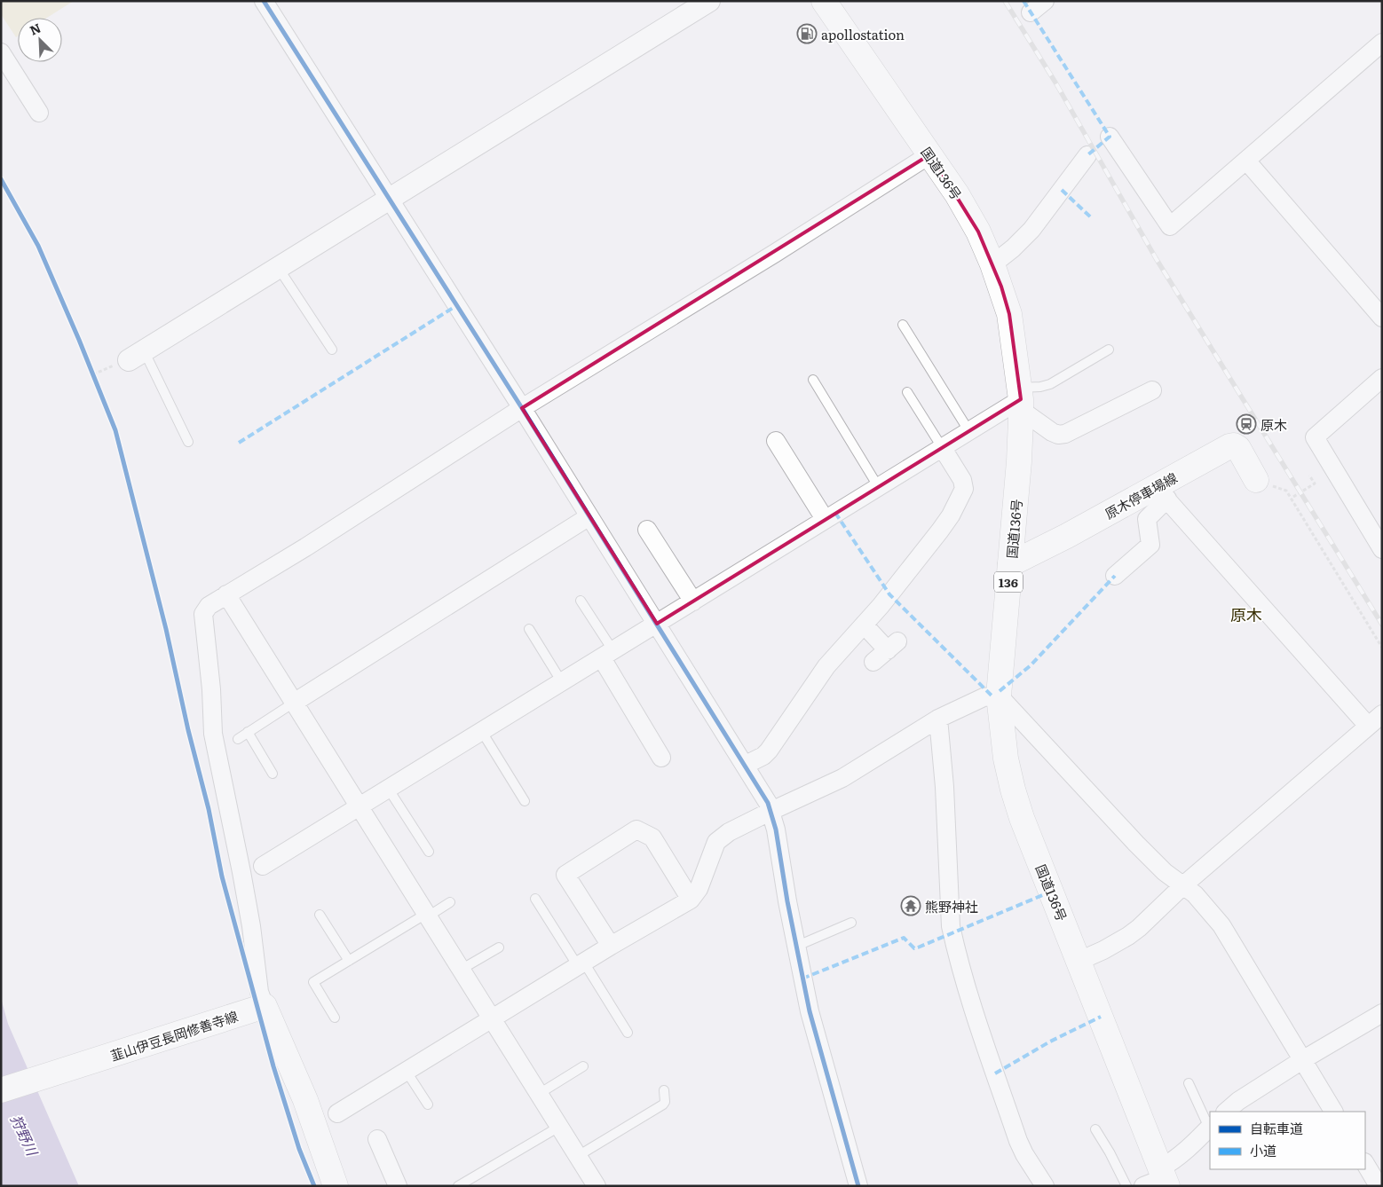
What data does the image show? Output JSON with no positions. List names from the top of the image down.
{
  "streets": {
    "main road": [
      "国道136号",
      "原木停車場線",
      "136",
      "韮山伊豆長岡修善寺線"
    ]
  },
  "crossings": [
    ["国道136号", "原木停車場線"]
  ],
  "districts": ["原木"],
  "water": ["狩野川"],
  "places": {
    "fuel station": ["apollostation"],
    "station": ["原木"],
    "temple": ["熊野神社"]
  },
  "legend": ["自転車道", "小道"],
  "north": "top left"
}
